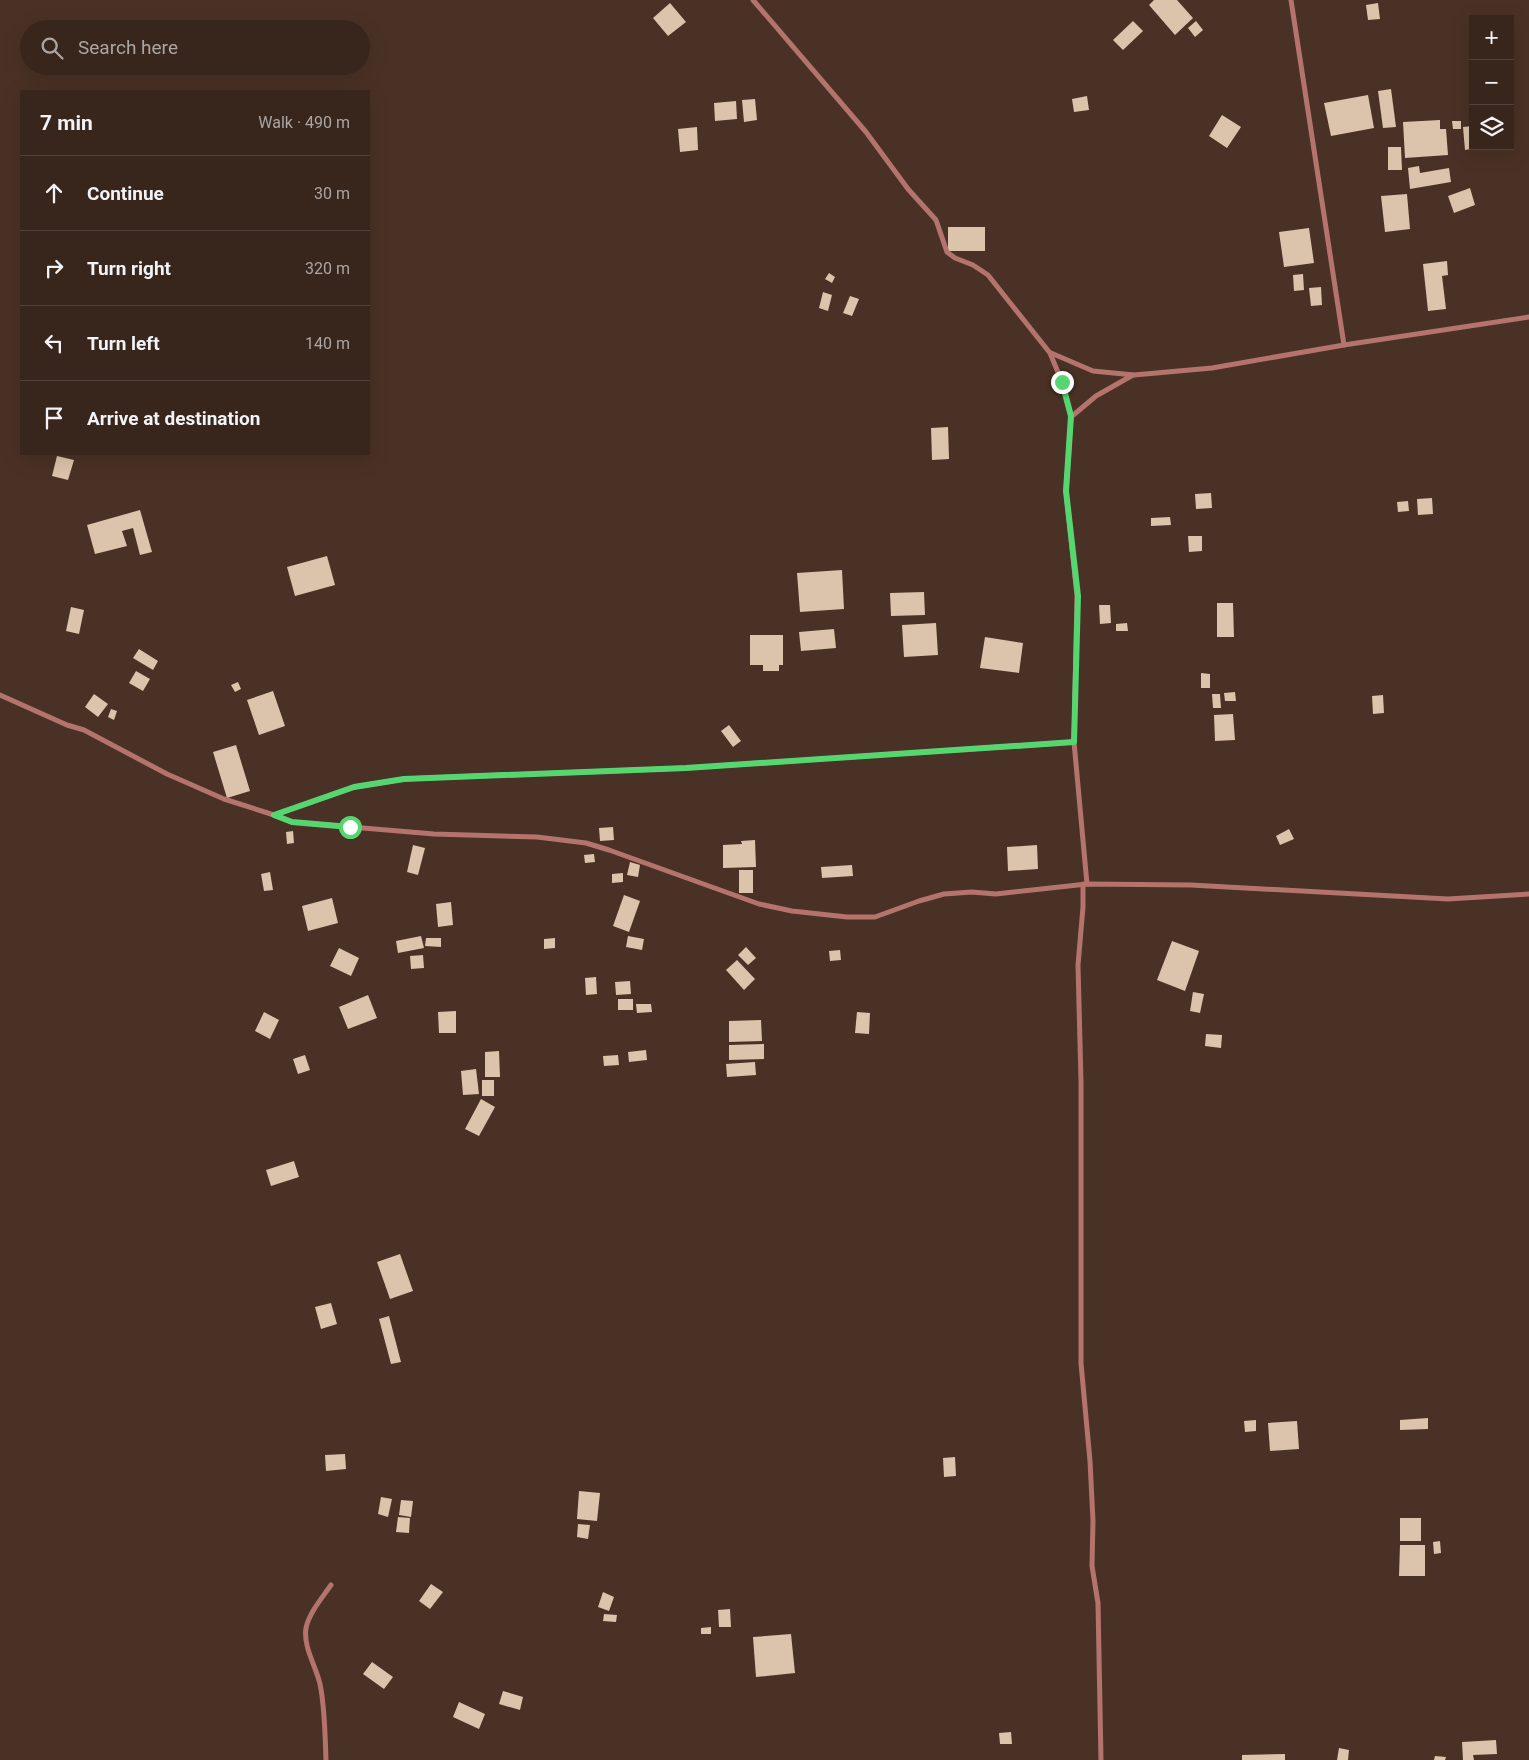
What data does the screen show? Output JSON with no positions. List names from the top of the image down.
{
  "page": {
    "map_buttons": ["+", "−"],
    "search": "Search here",
    "heading": ["7 min", "Walk · 490 m"],
    "list": [
      ["Continue", "30 m"],
      ["Turn right", "320 m"],
      ["Turn left", "140 m"],
      "Arrive at destination"
    ]
  }
}
